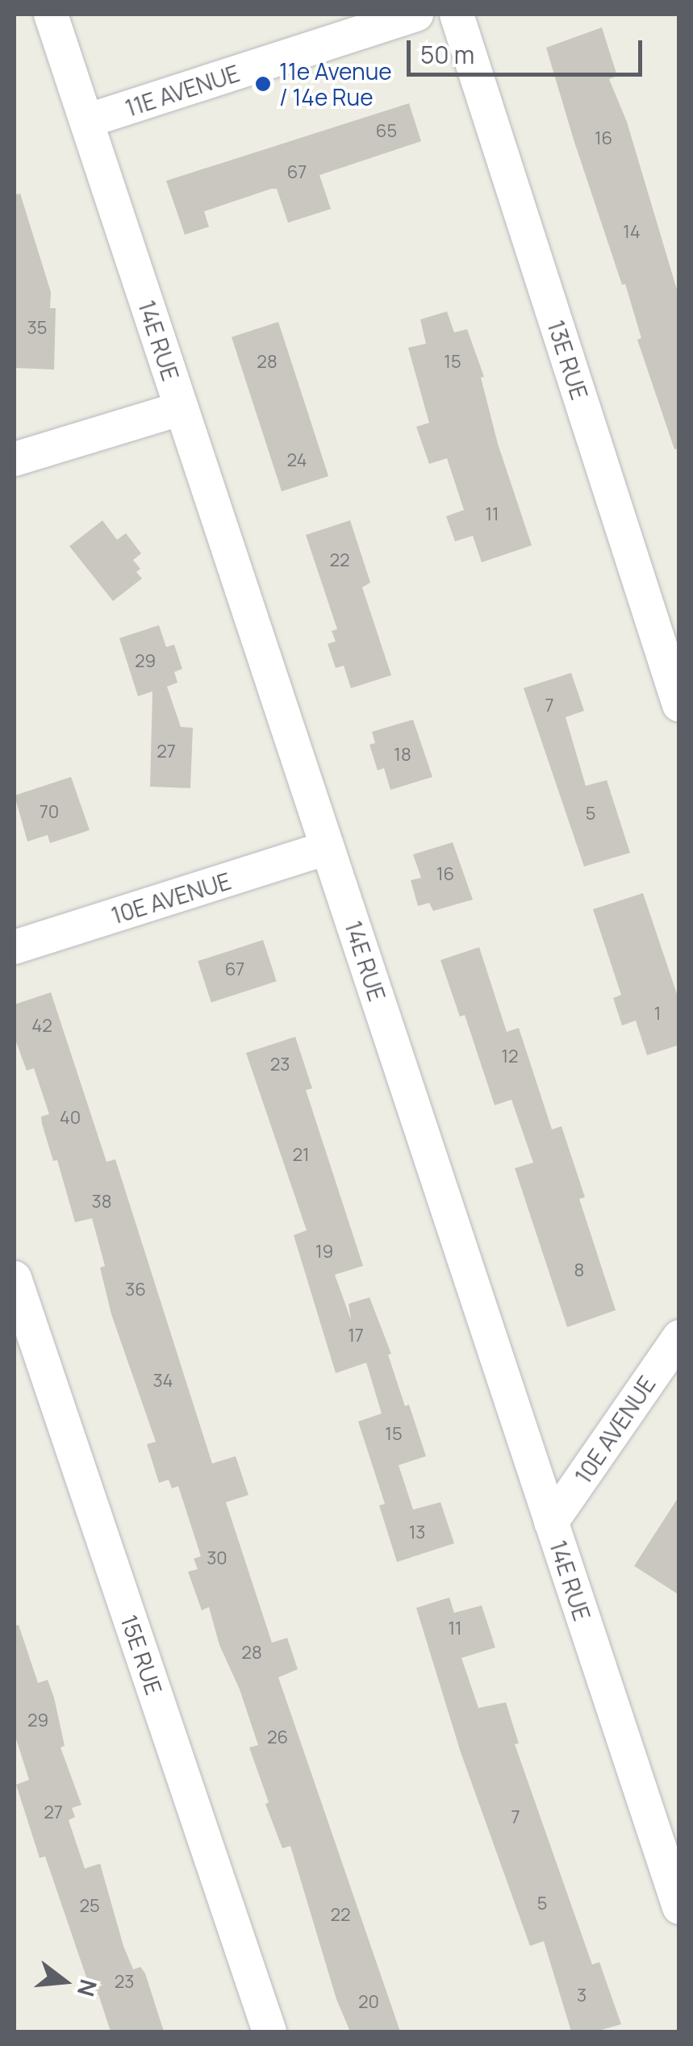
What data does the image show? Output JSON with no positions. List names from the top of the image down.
{
  "streets": {
    "street": [
      "11E AVENUE",
      "14E RUE",
      "13E RUE",
      "10E AVENUE",
      "15E RUE"
    ]
  },
  "crossings": [
    ["11E AVENUE", "14E RUE"],
    ["14E RUE", "10E AVENUE"]
  ],
  "places": ["11e Avenue / 14e Rue"],
  "house_numbers": [
    "65",
    "16",
    "67",
    "14",
    "35",
    "28",
    "15",
    "24",
    "11",
    "22",
    "29",
    "7",
    "27",
    "18",
    "70",
    "5",
    "16",
    "67",
    "1",
    "42",
    "12",
    "23",
    "40",
    "21",
    "38",
    "19",
    "8",
    "36",
    "17",
    "34",
    "15",
    "13",
    "30",
    "11",
    "28",
    "29",
    "26",
    "27",
    "7",
    "5",
    "25",
    "22",
    "23",
    "3",
    "20"
  ],
  "scale_bar": "50 m",
  "north": "right"
}
